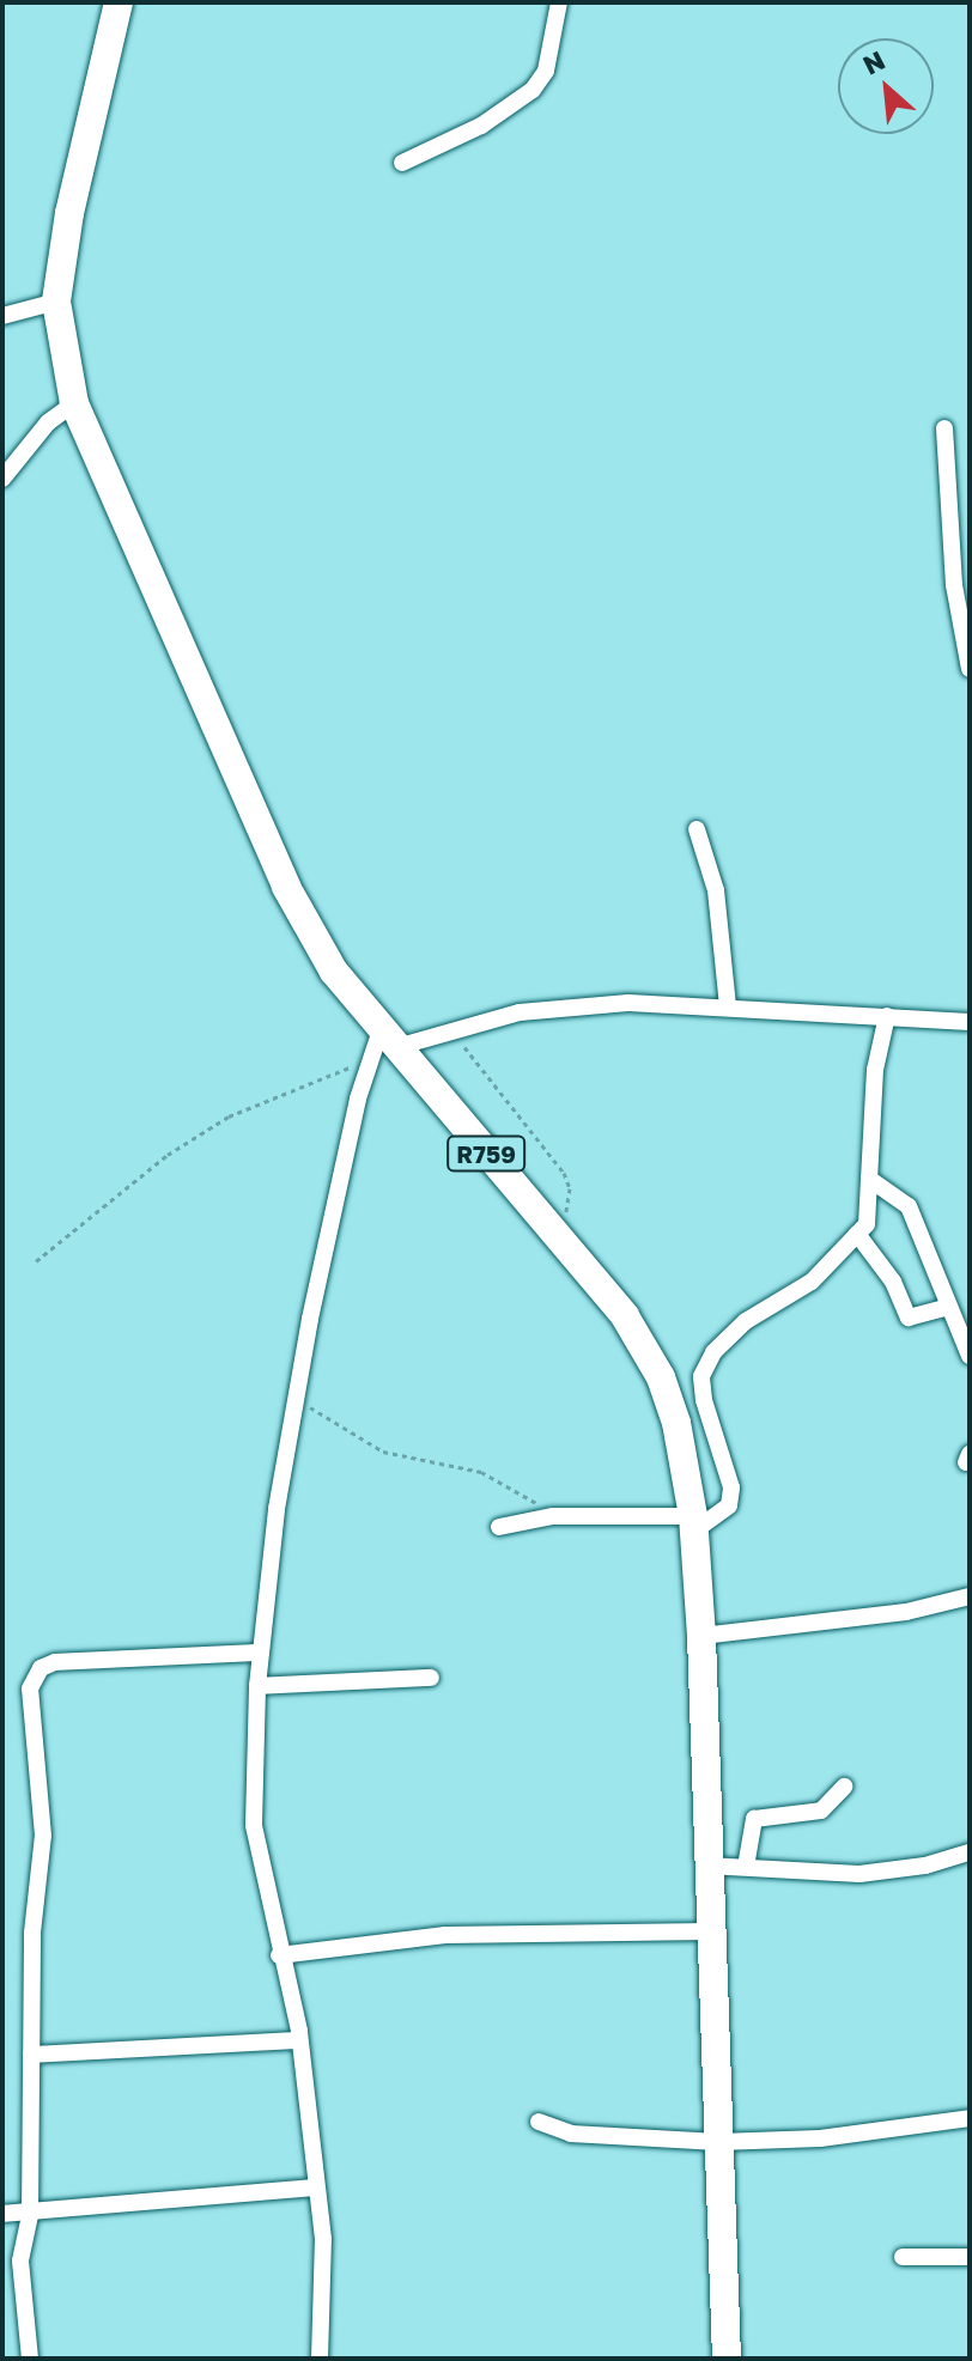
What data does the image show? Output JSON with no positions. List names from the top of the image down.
{
  "streets": {
    "main road": ["R759"]
  },
  "north": "top left"
}
